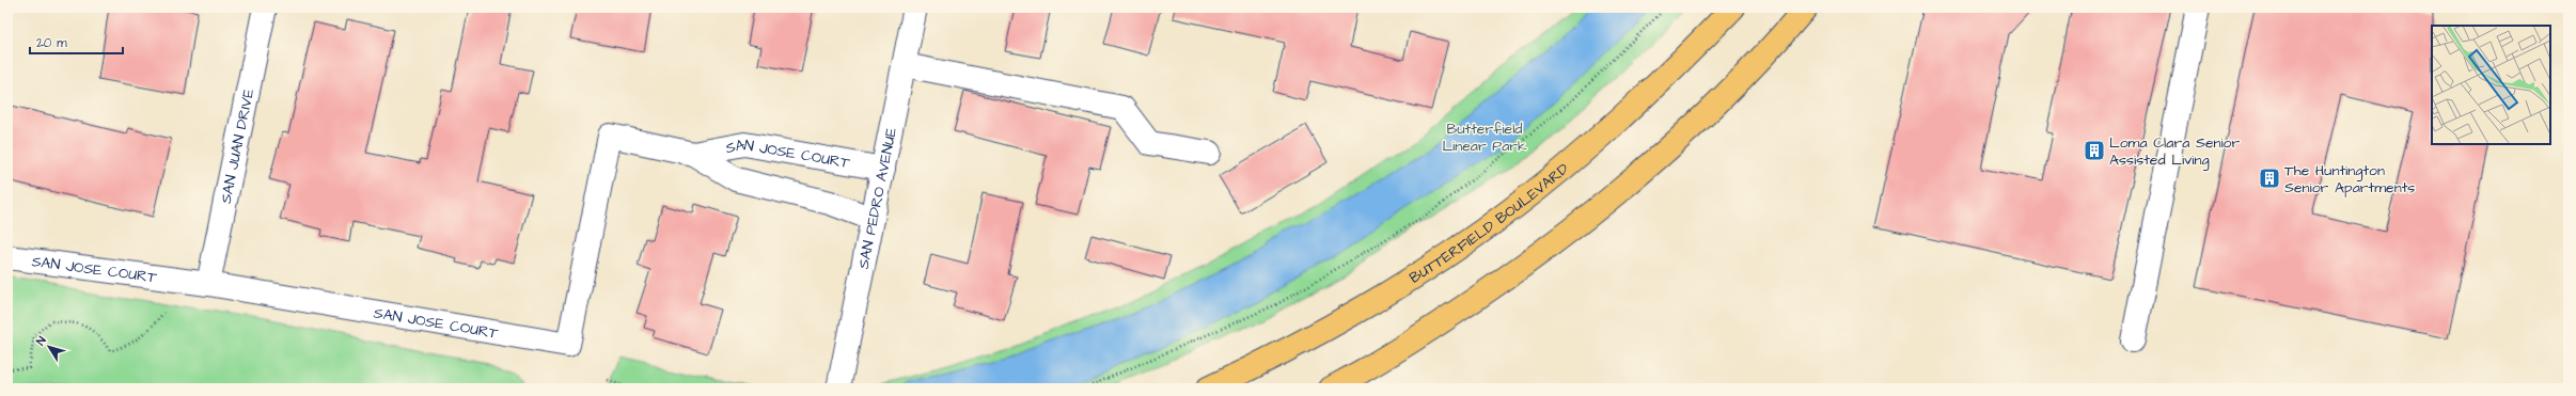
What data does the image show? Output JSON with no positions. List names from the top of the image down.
{
  "streets": {
    "main road": ["BUTTERFIELD BOULEVARD"],
    "street": ["SAN JUAN DRIVE", "SAN JOSE COURT", "SAN PEDRO AVENUE"]
  },
  "crossings": [
    ["SAN JUAN DRIVE", "SAN JOSE COURT"],
    ["SAN JOSE COURT", "SAN PEDRO AVENUE"]
  ],
  "parks": ["Butterfield Linear Park"],
  "places": {
    "building": ["Loma Clara Senior Assisted Living", "The Huntington Senior Apartments"]
  },
  "scale_bar": "20 m",
  "north": "top left"
}
